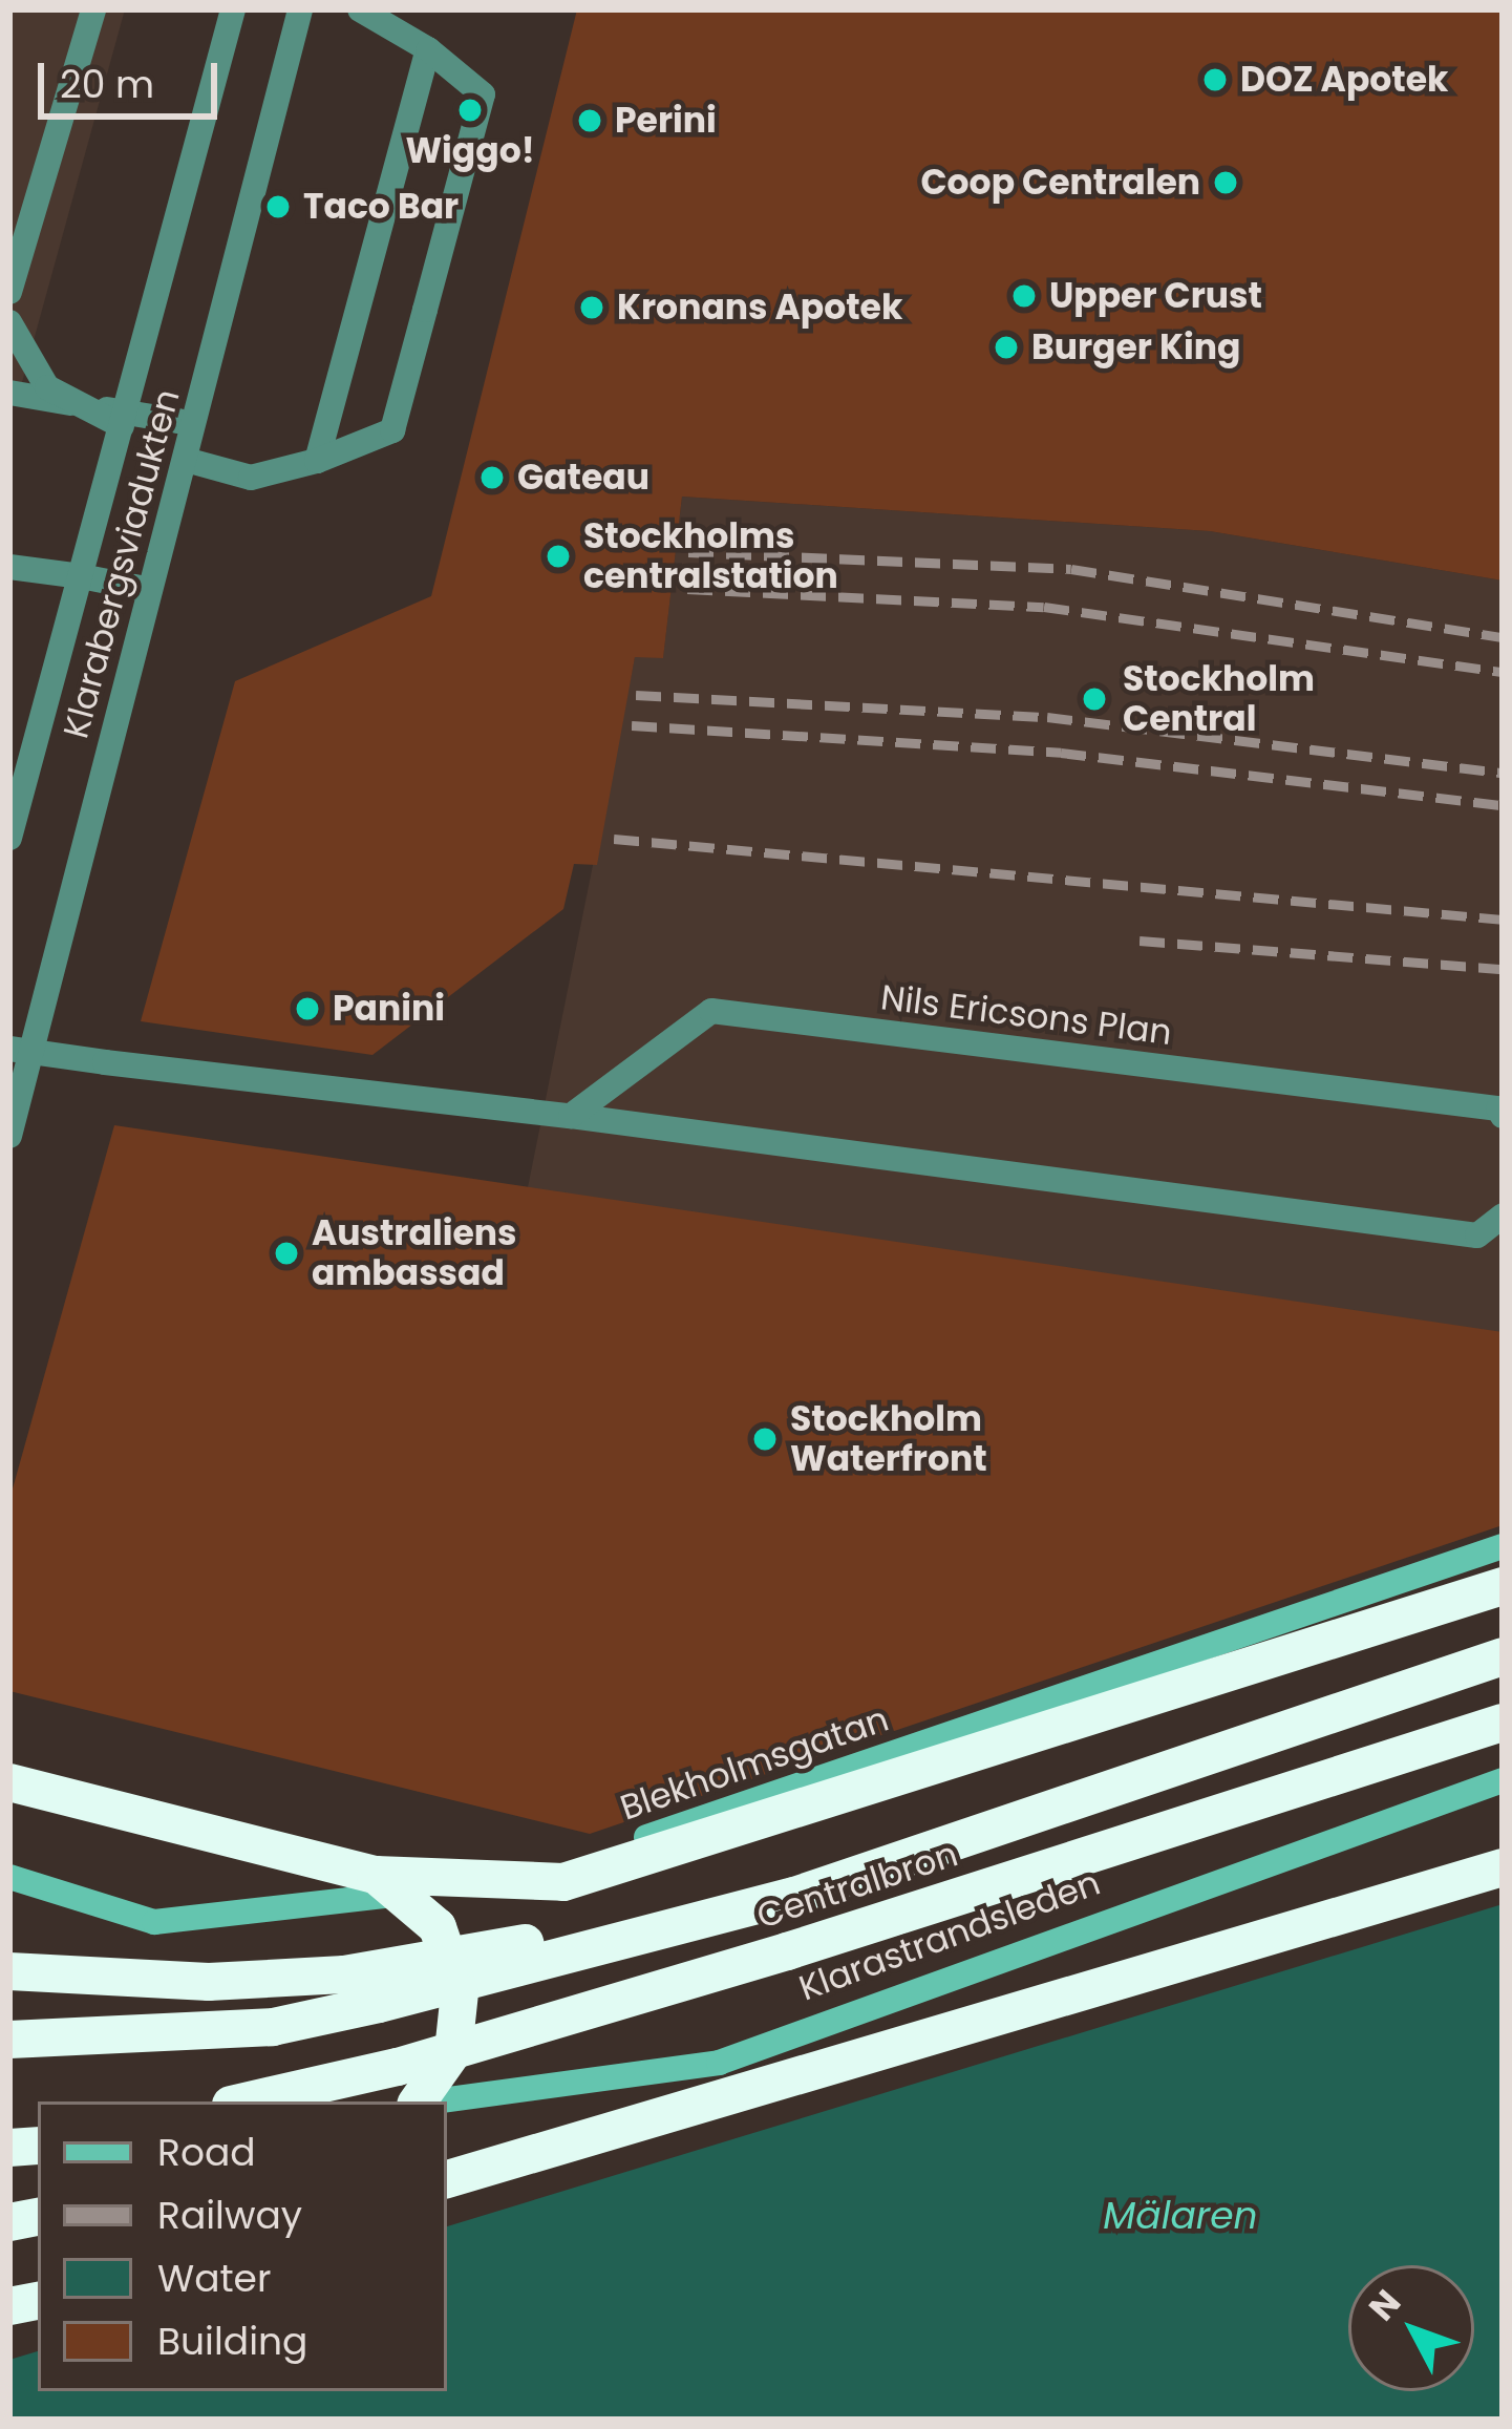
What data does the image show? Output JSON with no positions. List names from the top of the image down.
{
  "streets": {
    "highway": ["Centralbron"],
    "street": [
      "Klarabergsviadukten",
      "Nils Ericsons Plan",
      "Blekholmsgatan",
      "Klarastrandsleden"
    ]
  },
  "water": ["Mälaren"],
  "places": [
    "DOZ Apotek",
    "Wiggo!",
    "Perini",
    "Coop Centralen",
    "Taco Bar",
    "Upper Crust",
    "Kronans Apotek",
    "Burger King",
    "Gateau",
    "Stockholms centralstation",
    "Stockholm Central",
    "Panini",
    "Australiens ambassad",
    "Stockholm Waterfront"
  ],
  "legend": [
    "Road",
    "Railway",
    "Water",
    "Building"
  ],
  "scale_bar": "20 m",
  "north": "top left"
}
